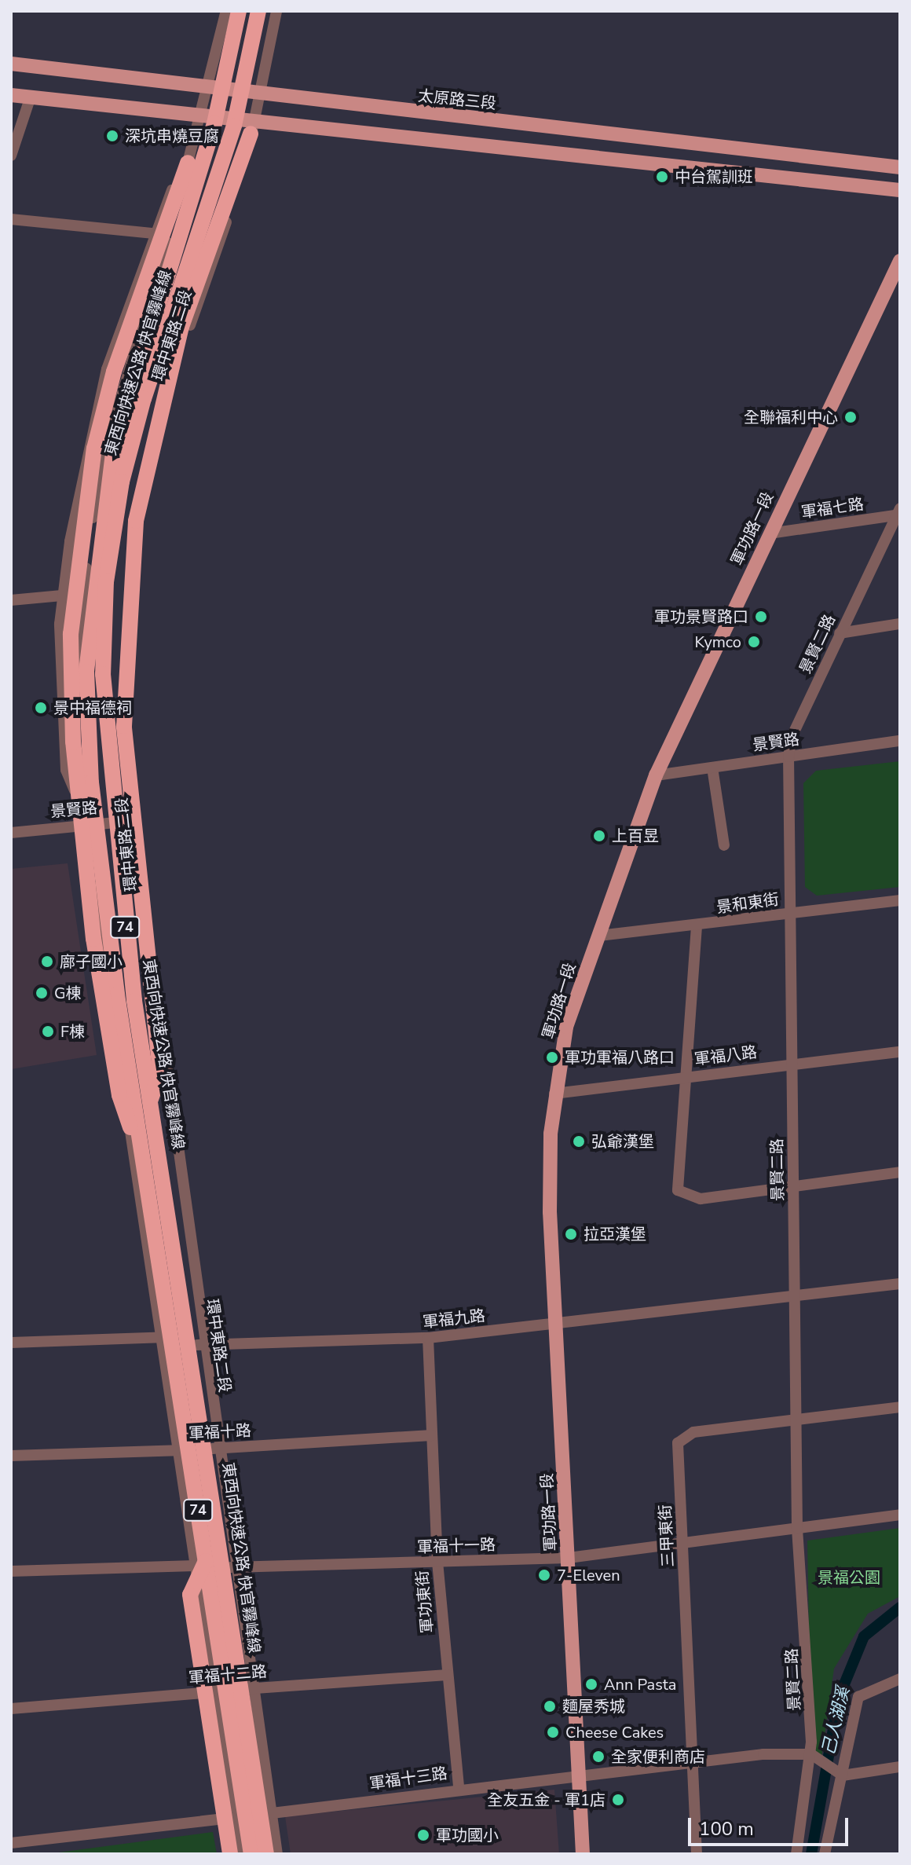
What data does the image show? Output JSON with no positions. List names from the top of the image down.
{
  "streets": {
    "highway": ["東西向快速公路 快官霧峰線", "74"],
    "main road": ["太原路三段", "軍功路一段"],
    "street": [
      "環中東路二段",
      "軍福七路",
      "景賢二路",
      "景賢路",
      "景和東街",
      "軍福八路",
      "軍福九路",
      "軍福十路",
      "三甲東街",
      "軍福十一路",
      "軍功東街",
      "軍福十二路",
      "軍福十三路"
    ]
  },
  "crossings": [
    ["太原路三段", "環中東路二段"],
    ["環中東路二段", "東西向快速公路 快官霧峰線"],
    ["環中東路二段", "景賢路"],
    ["環中東路二段", "軍福九路"],
    ["環中東路二段", "軍福十路"],
    ["環中東路二段", "軍福十一路"],
    ["環中東路二段", "軍福十二路"],
    ["環中東路二段", "軍福十三路"],
    ["東西向快速公路 快官霧峰線", "軍福十一路"],
    ["軍福七路", "軍功路一段"],
    ["軍福七路", "景賢二路"],
    ["軍功路一段", "景賢路"],
    ["軍功路一段", "景和東街"],
    ["軍功路一段", "軍福八路"],
    ["軍功路一段", "軍福九路"],
    ["軍功路一段", "軍福十一路"],
    ["軍功路一段", "軍福十三路"],
    ["景賢二路", "景賢路"],
    ["景賢二路", "景和東街"],
    ["景賢二路", "軍福八路"],
    ["景賢二路", "軍福九路"],
    ["景賢二路", "三甲東街"],
    ["景賢二路", "軍福十一路"],
    ["景賢二路", "軍福十三路"],
    ["軍福九路", "軍功東街"],
    ["軍福十路", "軍功東街"],
    ["三甲東街", "軍福十一路"],
    ["三甲東街", "軍福十三路"],
    ["軍福十一路", "軍功東街"],
    ["軍功東街", "軍福十二路"],
    ["軍功東街", "軍福十三路"]
  ],
  "water": ["己人湖溪"],
  "parks": ["景福公園"],
  "places": [
    "深坑串燒豆腐",
    "中台駕訓班",
    "全聯福利中心",
    "軍功景賢路口",
    "Kymco",
    "景中福德祠",
    "上百昱",
    "廍子國小",
    "G棟",
    "F棟",
    "軍功軍福八路口",
    "弘爺漢堡",
    "拉亞漢堡",
    "7-Eleven",
    "Ann Pasta",
    "麵屋秀城",
    "Cheese Cakes",
    "全家便利商店",
    "全友五金 - 軍1店",
    "軍功國小"
  ],
  "scale_bar": "100 m"
}
